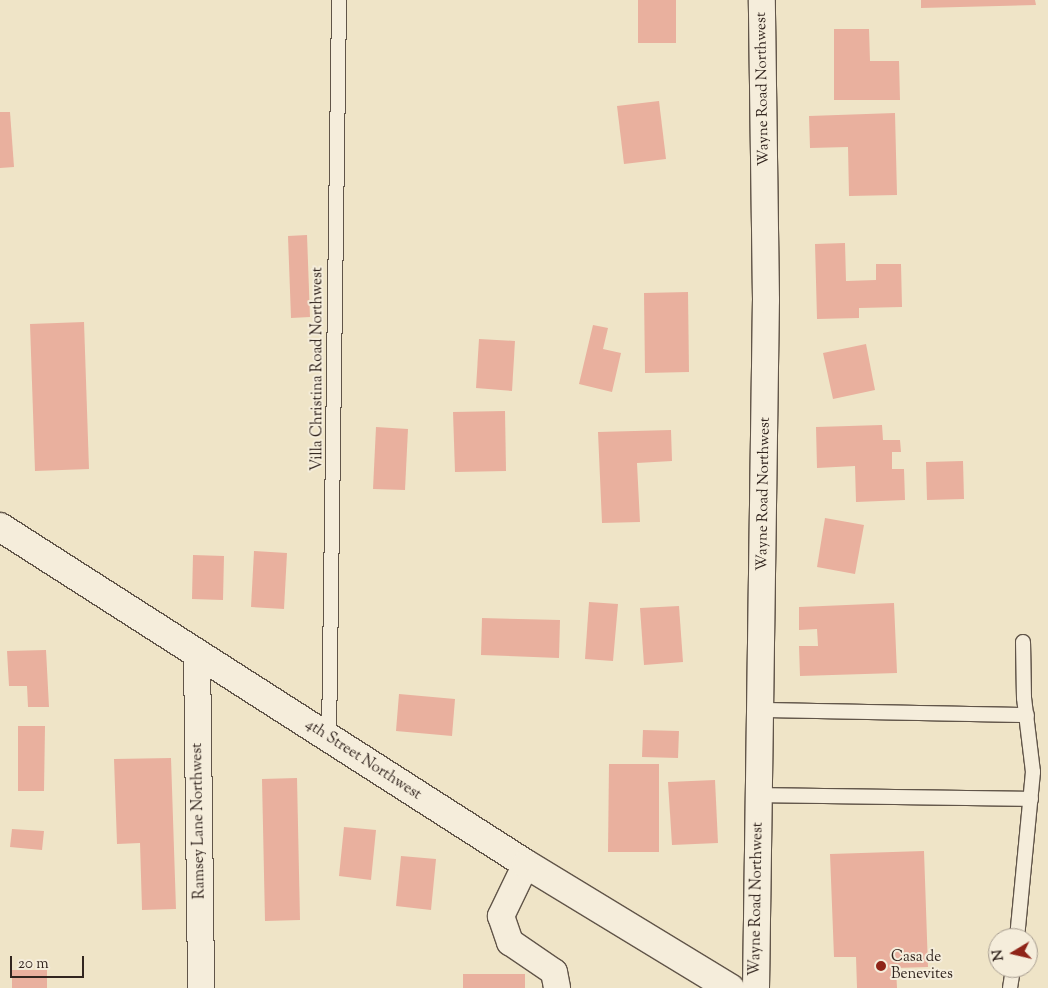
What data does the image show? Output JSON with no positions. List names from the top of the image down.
{
  "streets": {
    "main road": ["4th Street Northwest"],
    "street": ["Wayne Road Northwest", "Ramsey Lane Northwest"],
    "lane": ["Villa Christina Road Northwest"]
  },
  "crossings": [
    ["Villa Christina Road Northwest", "4th Street Northwest"],
    ["4th Street Northwest", "Ramsey Lane Northwest"]
  ],
  "places": ["Casa de Benevites"],
  "scale_bar": "20 m",
  "north": "left"
}
